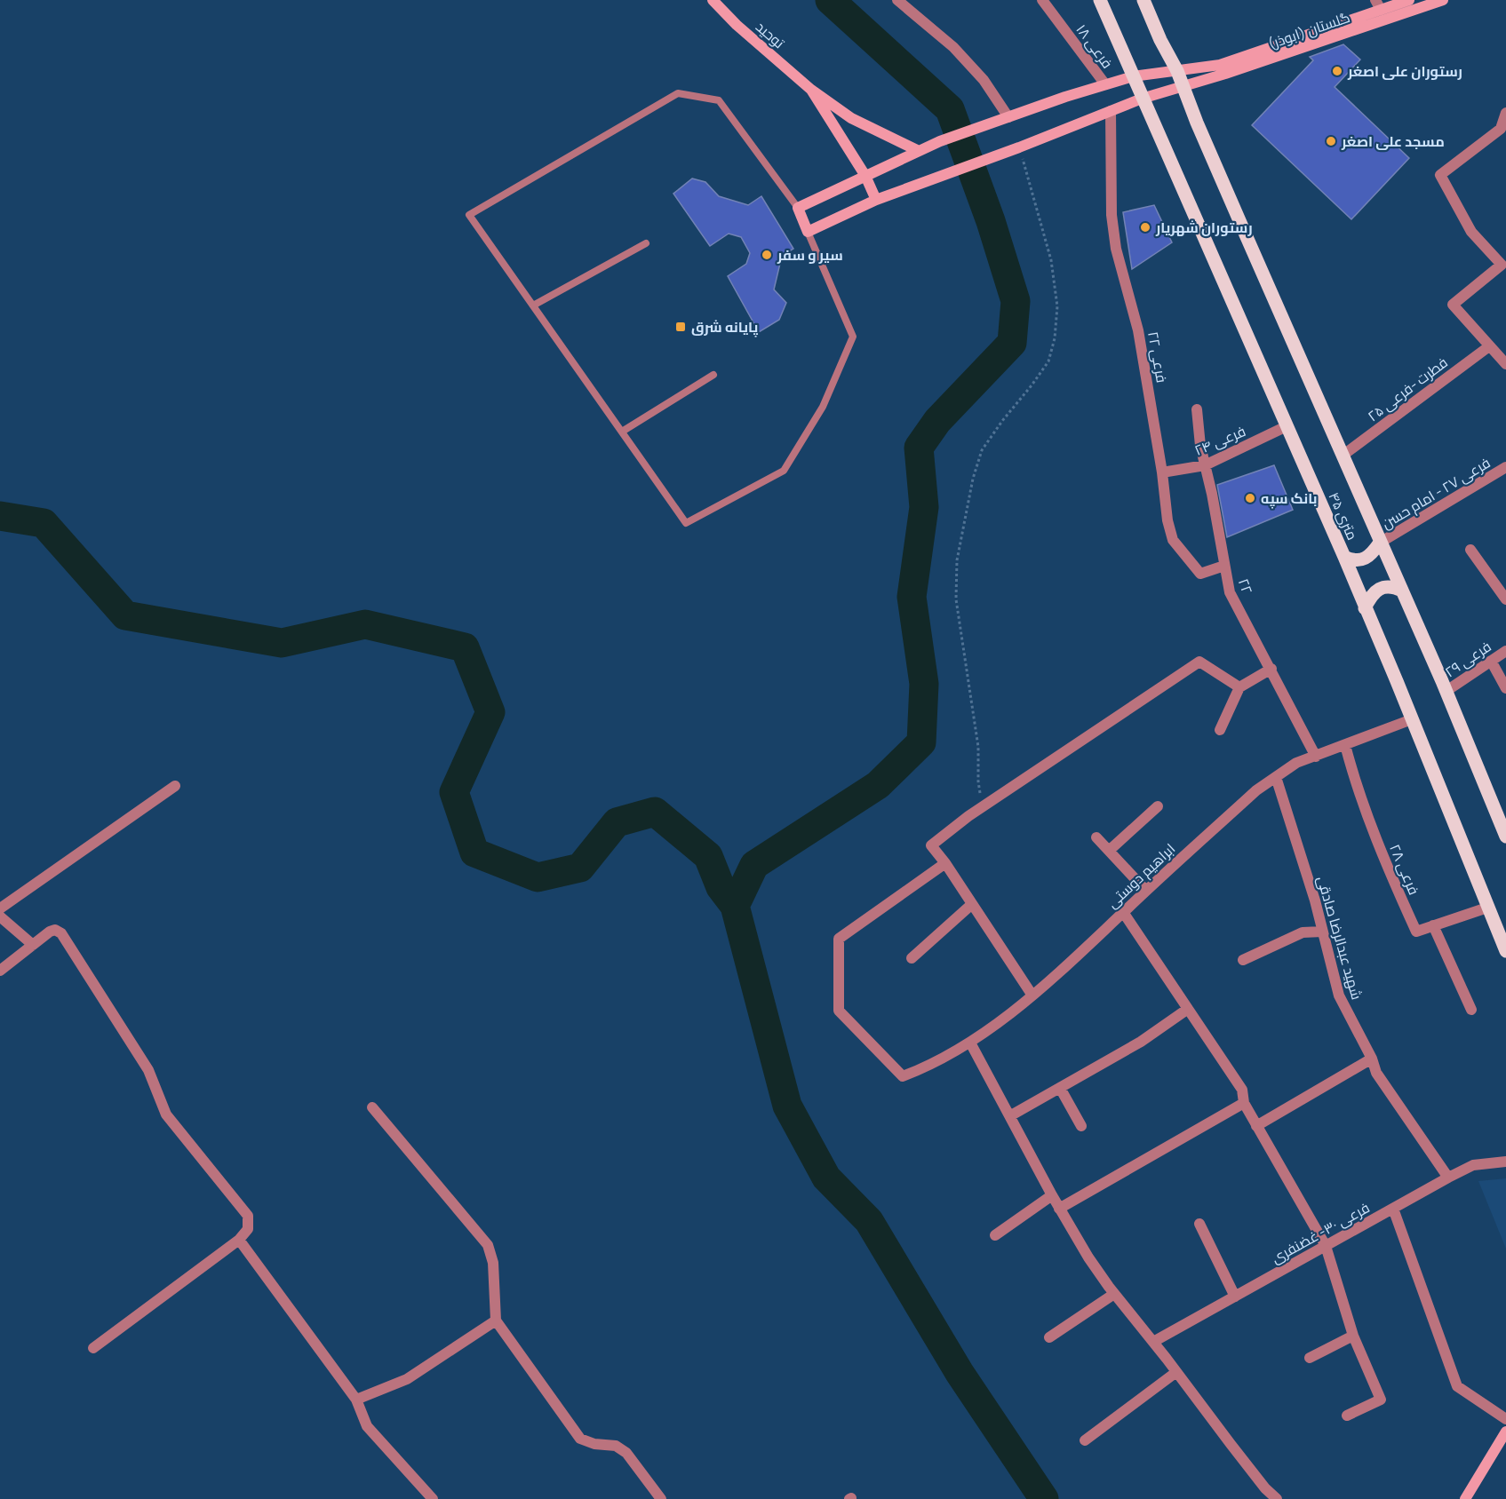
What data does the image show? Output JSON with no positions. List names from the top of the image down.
{
  "streets": {
    "main road": ["۴۵ متری"],
    "street": [
      "گلستان (ابوذر)",
      "توحید",
      "فرعی ۱۸",
      "فرعی ۲۲",
      "فطرت -فرعی ۲۵",
      "فرعی ۲۴",
      "فرعی ۲۷ - امام حسن",
      "۲۲",
      "فرعی ۲۹",
      "فرعی ۲۸",
      "ابراهیم دوستی",
      "شهید عبدالرضا صادقی",
      "فرعی ۳۰- غضنفری"
    ]
  },
  "crossings": [
    ["گلستان (ابوذر)", "فرعی ۱۸"],
    ["گلستان (ابوذر)", "فرعی ۲۲"],
    ["گلستان (ابوذر)", "۴۵ متری"],
    ["فرعی ۲۲", "فرعی ۲۴"],
    ["فرعی ۲۲", "۲۲"],
    ["فطرت -فرعی ۲۵", "۴۵ متری"],
    ["فرعی ۲۴", "۴۵ متری"],
    ["فرعی ۲۴", "۲۲"],
    ["فرعی ۲۷ - امام حسن", "۴۵ متری"],
    ["۴۵ متری", "فرعی ۲۹"],
    ["۴۵ متری", "فرعی ۲۸"],
    ["۴۵ متری", "ابراهیم دوستی"],
    ["۲۲", "ابراهیم دوستی"],
    ["فرعی ۲۸", "ابراهیم دوستی"],
    ["ابراهیم دوستی", "شهید عبدالرضا صادقی"],
    ["شهید عبدالرضا صادقی", "فرعی ۳۰- غضنفری"]
  ],
  "places": {
    "other": [
      "رستوران علی اصغر",
      "مسجد علی اصغر",
      "رستوران شهریار",
      "سیر و سفر",
      "بانک سپه"
    ],
    "transit": ["پایانه شرق"]
  }
}
